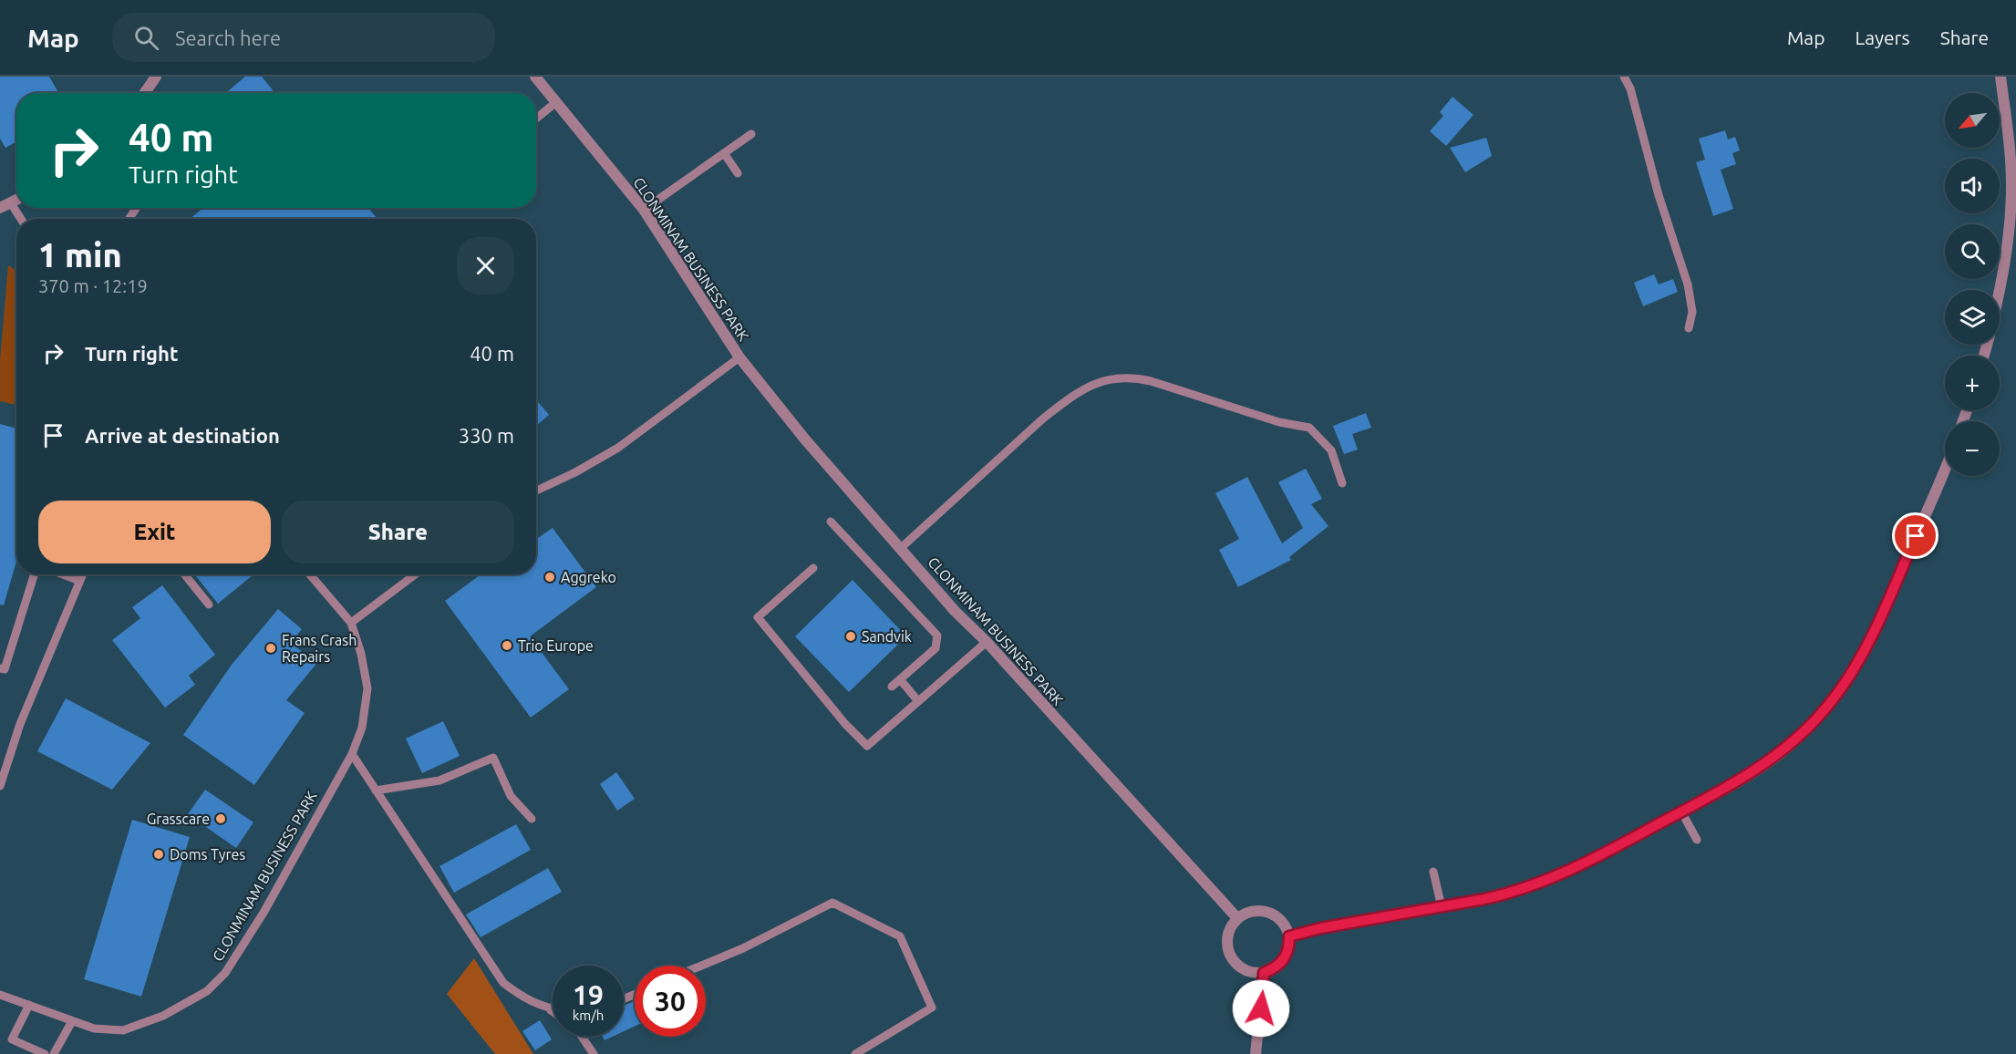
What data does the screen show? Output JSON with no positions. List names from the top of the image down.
{
  "streets": {
    "street": ["CLONMINAM BUSINESS PARK"]
  },
  "places": [
    "Aggreko",
    "Sandvik",
    "Trio Europe",
    "Frans Crash Repairs",
    "Grasscare",
    "Doms Tyres"
  ],
  "north": "bottom left",
  "page": {
    "header": "Map",
    "search": "Search here",
    "nav": ["Map", "Layers", "Share"],
    "map_buttons": ["+", "−"],
    "turn": ["40 m", "Turn right"],
    "heading": ["1 min", "370 m · 12:19"],
    "list": [
      {
        "name": "Turn right",
        "value": "40 m"
      },
      {
        "name": "Arrive at destination",
        "value": "330 m"
      }
    ],
    "buttons": ["Exit", "Share"],
    "speed": "19 km/h",
    "limit": "30"
  }
}
